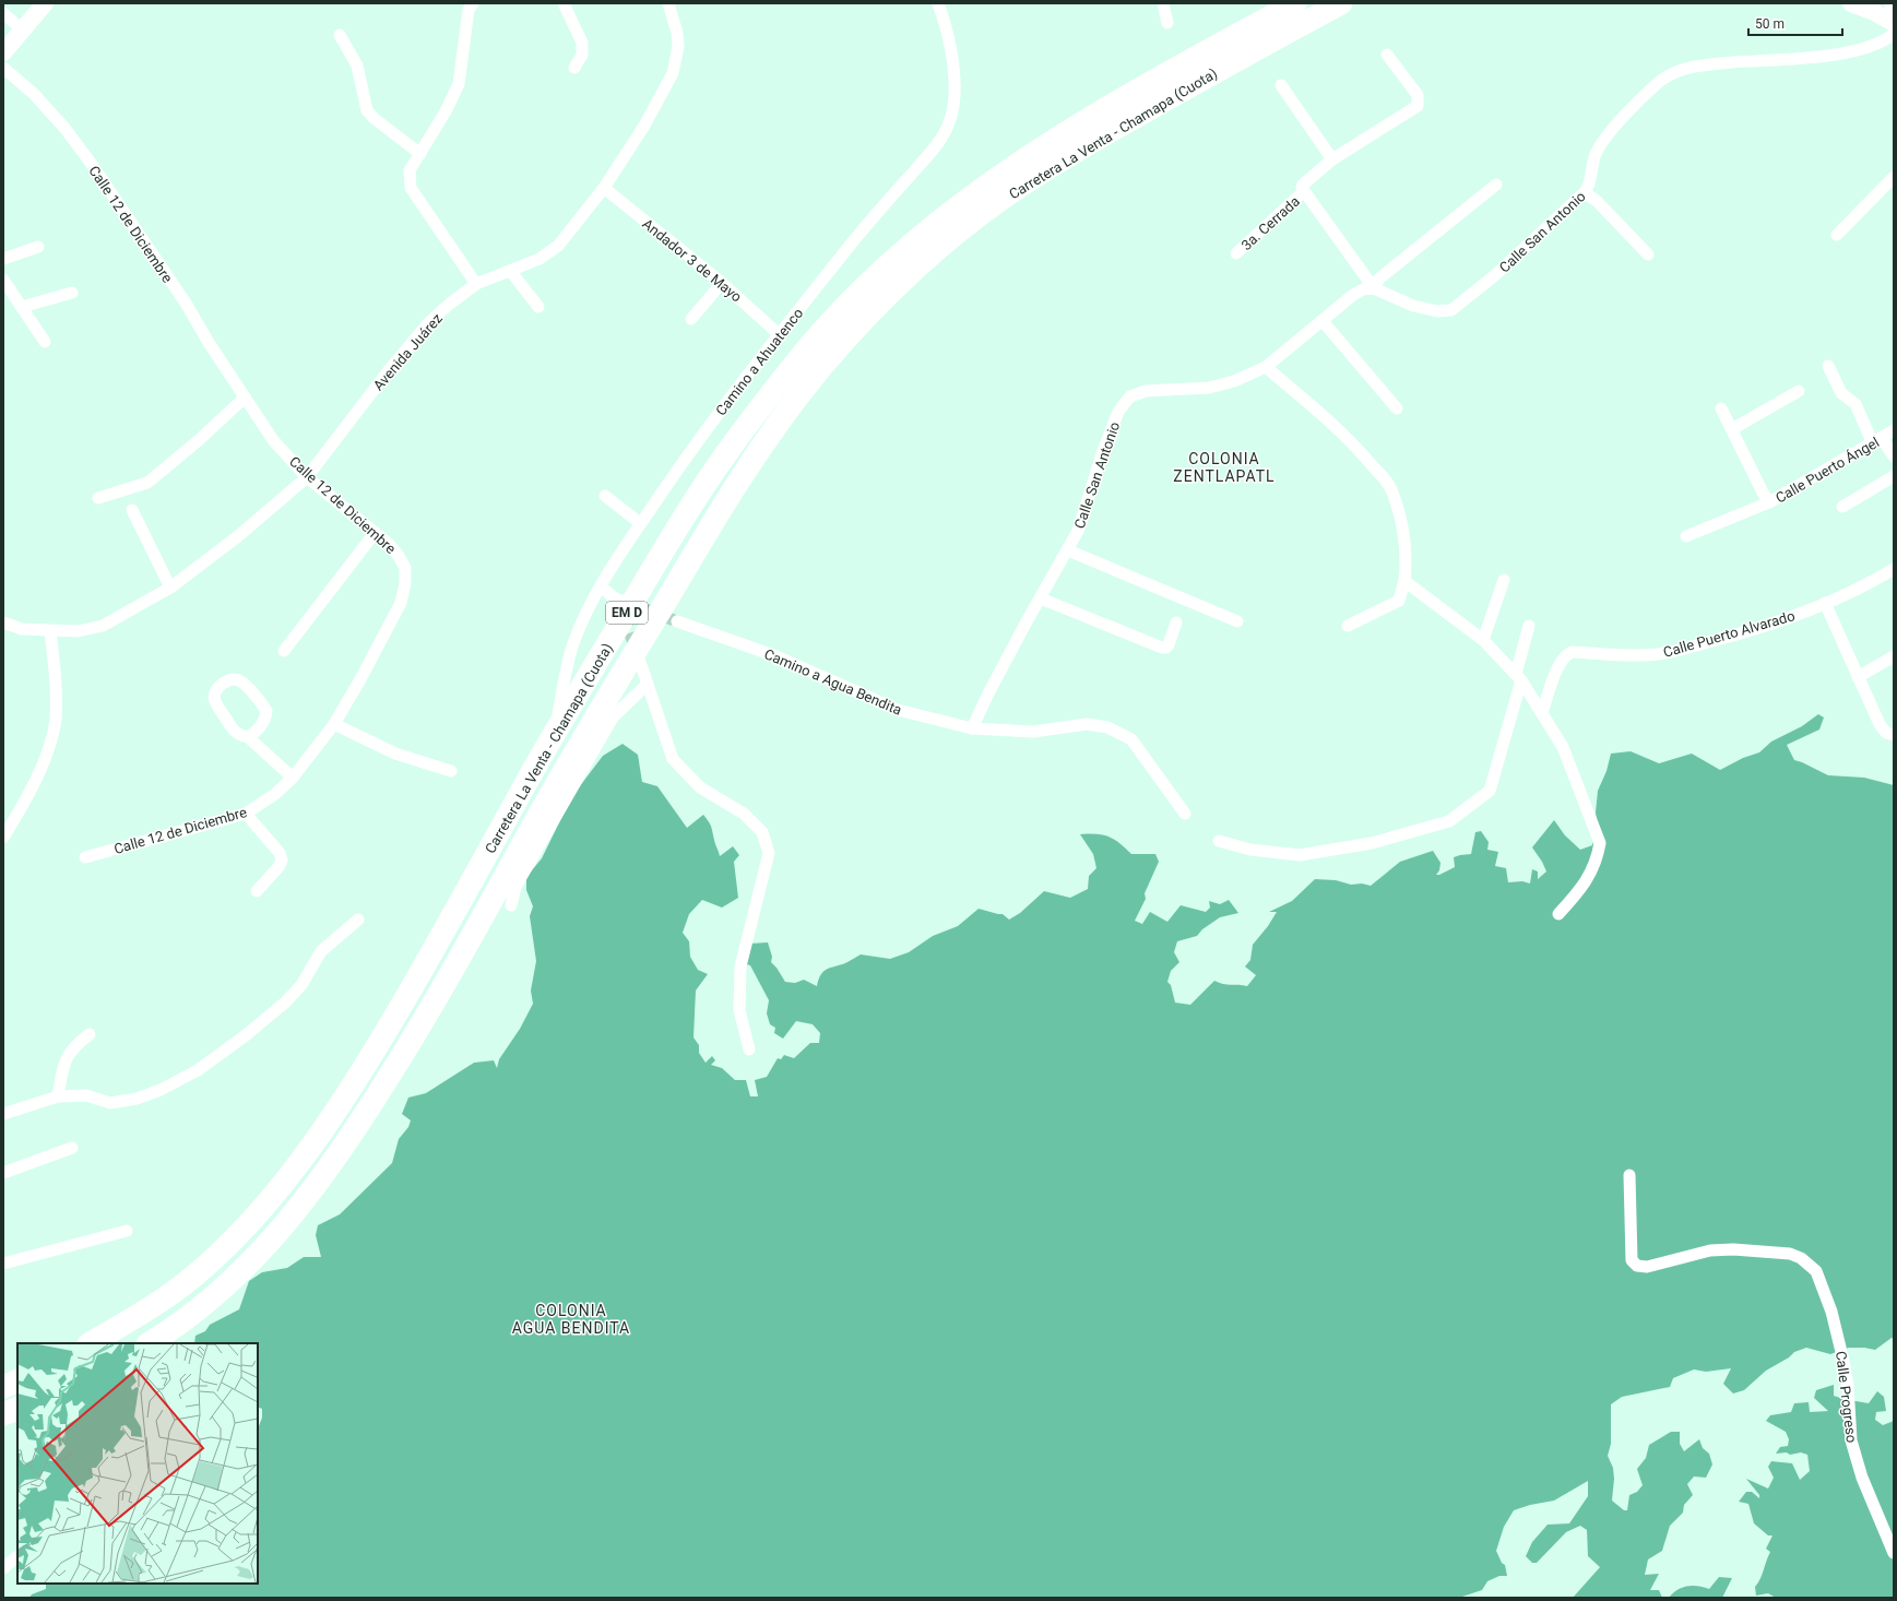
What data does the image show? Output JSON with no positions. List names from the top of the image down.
{
  "streets": {
    "highway": ["Carretera La Venta - Chamapa (Cuota)", "EM D"],
    "street": [
      "3a. Cerrada",
      "Calle 12 de Diciembre",
      "Calle San Antonio",
      "Andador 3 de Mayo",
      "Avenida Juárez",
      "Camino a Ahuatenco",
      "Calle Puerto Ángel",
      "Calle Puerto Alvarado",
      "Camino a Agua Bendita",
      "Calle Progreso"
    ]
  },
  "crossings": [
    ["Carretera La Venta - Chamapa (Cuota)", "Camino a Ahuatenco"],
    ["Calle 12 de Diciembre", "Avenida Juárez"],
    ["Calle San Antonio", "Camino a Agua Bendita"],
    ["Andador 3 de Mayo", "Avenida Juárez"],
    ["Andador 3 de Mayo", "Camino a Ahuatenco"]
  ],
  "districts": ["COLONIA ZENTLAPATL", "COLONIA AGUA BENDITA"],
  "scale_bar": "50 m"
}
